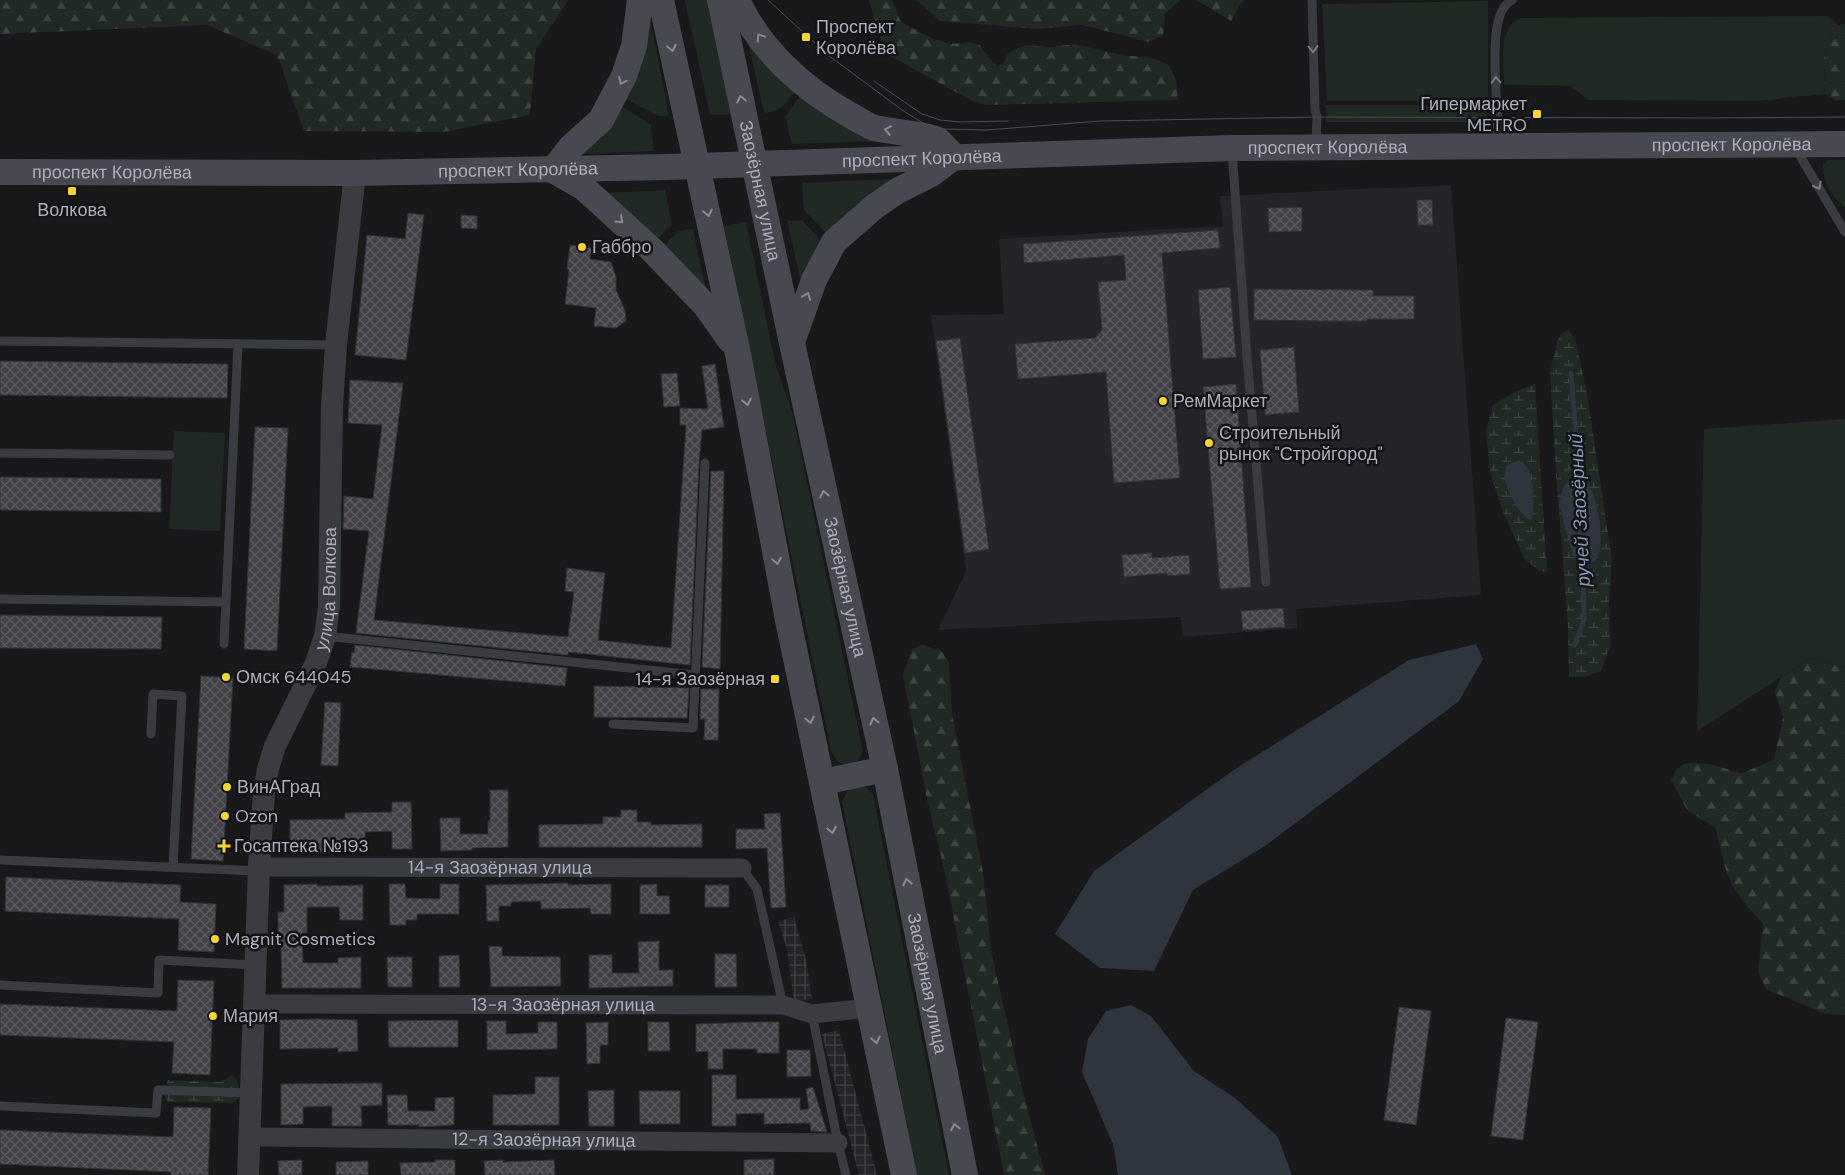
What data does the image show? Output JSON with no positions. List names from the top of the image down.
{
  "streets": {
    "main road": ["проспект Королёва", "Заозёрная улица"],
    "street": [
      "улица Волкова",
      "14-я Заозёрная улица",
      "13-я Заозёрная улица",
      "12-я Заозёрная улица"
    ]
  },
  "crossings": [
    ["проспект Королёва", "Заозёрная улица"],
    ["проспект Королёва", "улица Волкова"],
    ["улица Волкова", "14-я Заозёрная улица"],
    ["улица Волкова", "13-я Заозёрная улица"],
    ["улица Волкова", "12-я Заозёрная улица"]
  ],
  "water": ["ручей Заозёрный"],
  "places": {
    "transit": [
      "Проспект Королёва",
      "Гипермаркет METRO",
      "Волкова",
      "14-я Заозёрная"
    ],
    "other": [
      "Габбро",
      "РемМаркет",
      "Строительный рынок \"Стройгород\"",
      "Омск 644045",
      "ВинАГрад",
      "Ozon",
      "Magnit Cosmetics",
      "Мария"
    ],
    "health": ["Госаптека №193"]
  }
}
